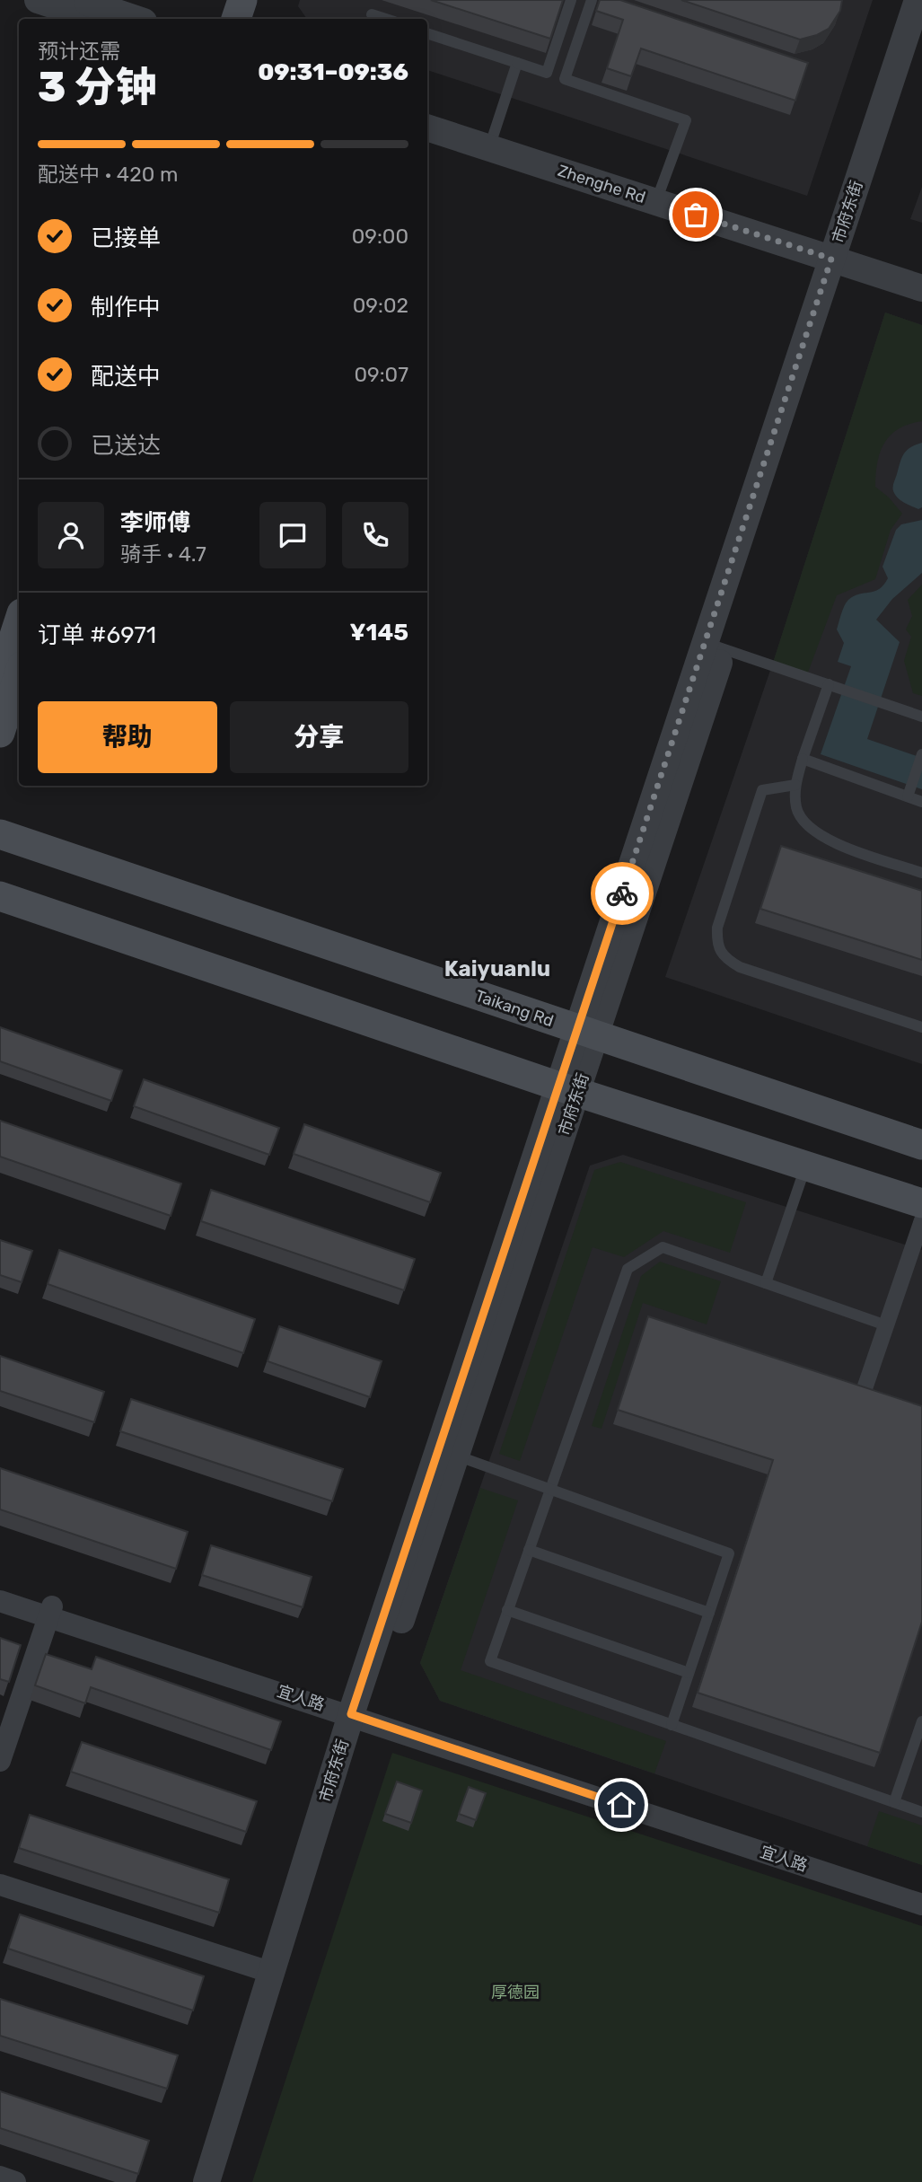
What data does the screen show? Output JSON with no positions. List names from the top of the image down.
{
  "streets": {
    "main road": ["Taikang Rd"],
    "street": ["Zhenghe Rd", "市府东街", "宜人路"]
  },
  "crossings": [
    ["Zhenghe Rd", "市府东街"],
    ["市府东街", "Taikang Rd"],
    ["市府东街", "宜人路"]
  ],
  "districts": ["Kaiyuanlu"],
  "parks": ["厚德园"],
  "page": {
    "heading": ["3 分钟", "预计还需", "09:31–09:36"],
    "panel": [
      "李师傅",
      "骑手 · 4.7",
      "订单 #6971",
      "¥145"
    ],
    "bar": "配送中 · 420 m",
    "list": [
      ["已接单", "09:00"],
      ["制作中", "09:02"],
      ["配送中", "09:07"],
      "已送达"
    ],
    "buttons": ["帮助", "分享"]
  }
}
